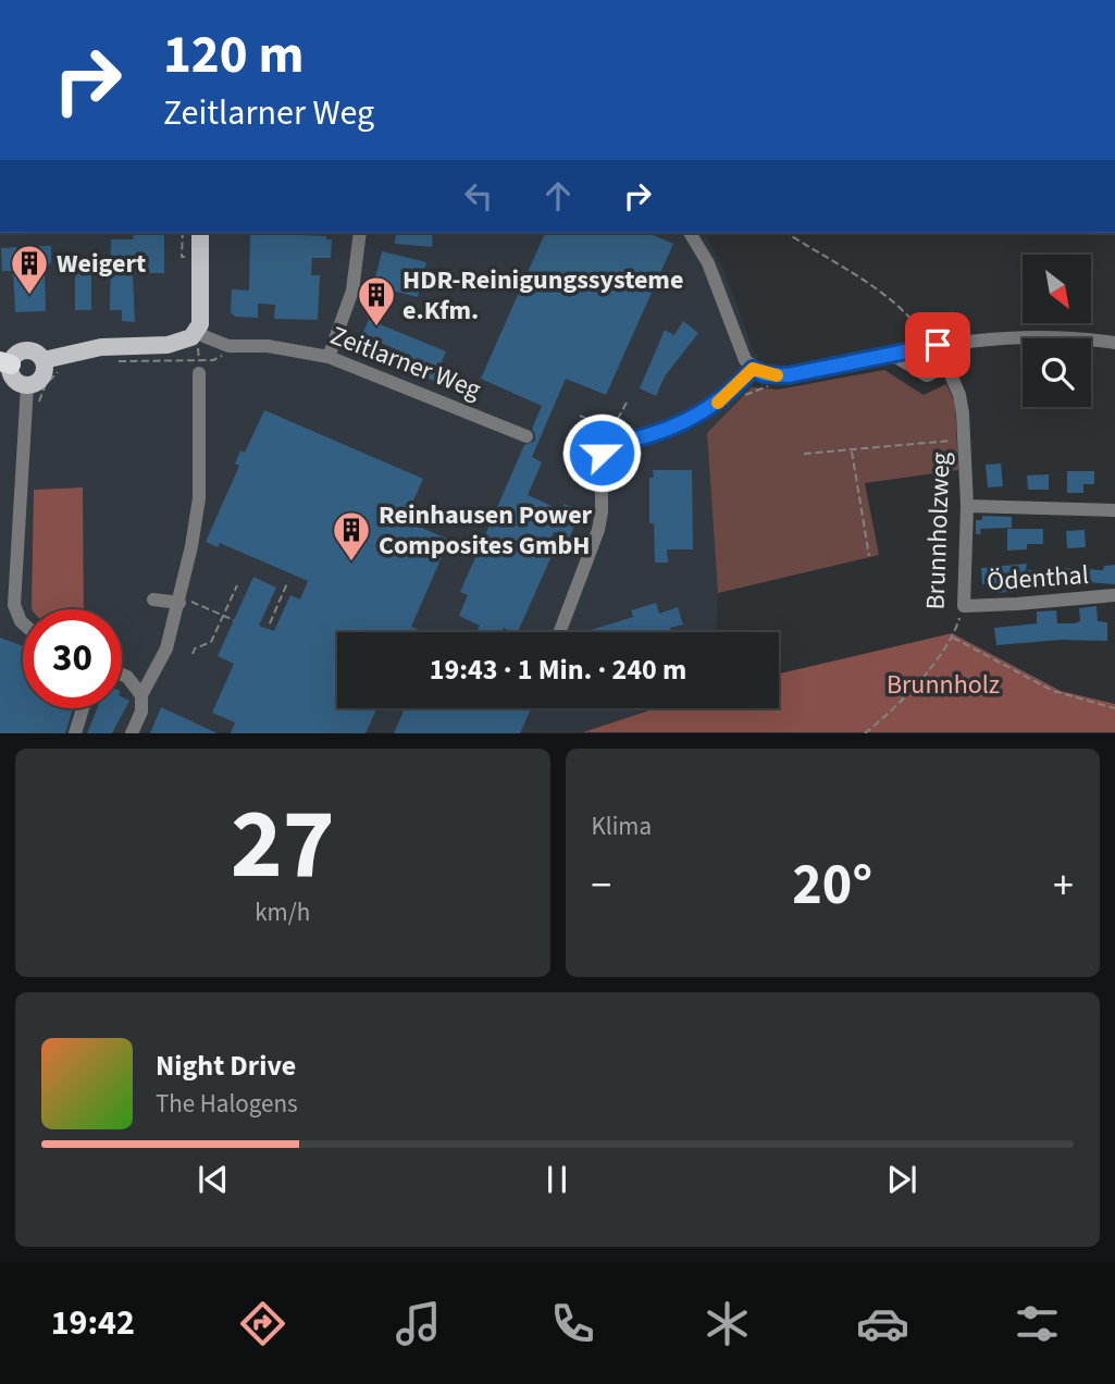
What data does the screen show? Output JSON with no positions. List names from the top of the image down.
{
  "streets": {
    "street": ["Zeitlarner Weg", "Brunnholzweg", "Ödenthal"]
  },
  "crossings": [
    ["Brunnholzweg", "Ödenthal"]
  ],
  "parks": ["Brunnholz"],
  "places": {
    "building": ["Weigert", "HDR-Reinigungssysteme e.Kfm.", "Reinhausen Power Composites GmbH"]
  },
  "north": "bottom right",
  "page": {
    "turn": ["120 m", "Zeitlarner Weg"],
    "limit": "30",
    "trip": "19:43 · 1 Min. · 240 m",
    "tile": [
      ["27", "km/h"],
      "Klima"
    ],
    "heat": ["−", "20°", "+"],
    "song": ["Night Drive", "The Halogens"],
    "tabs": "19:42"
  }
}
